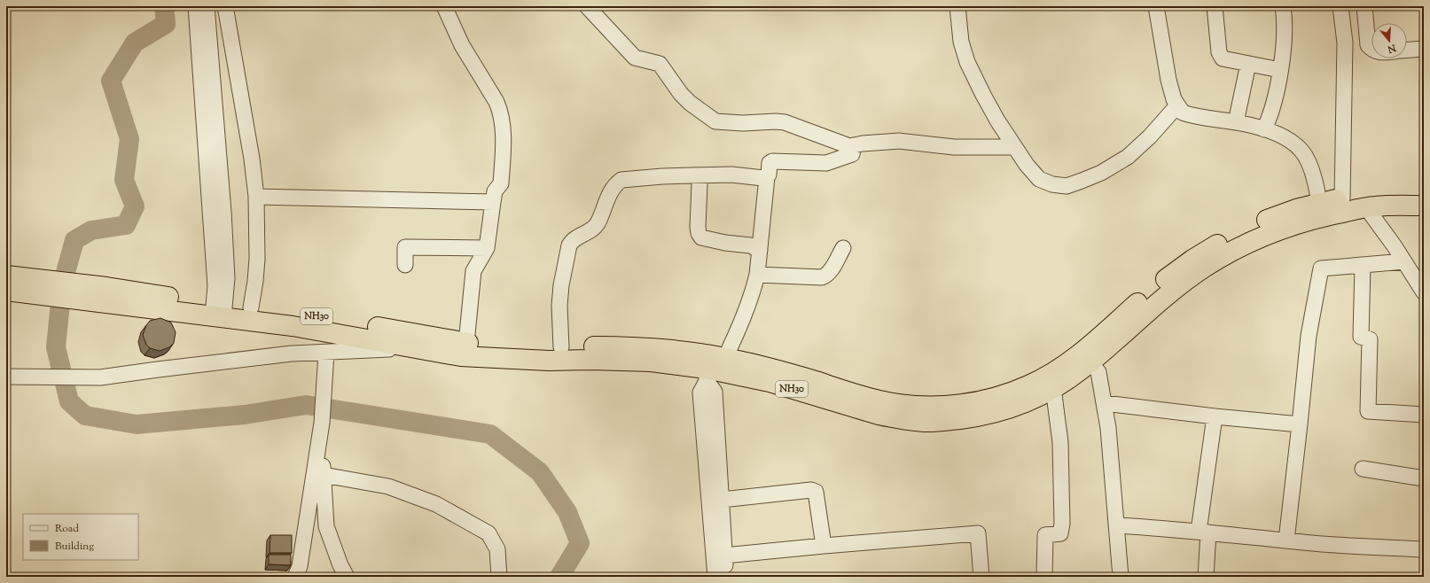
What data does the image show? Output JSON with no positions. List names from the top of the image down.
{
  "streets": {
    "highway": ["NH30"]
  },
  "legend": ["Road", "Building"],
  "north": "bottom"
}
